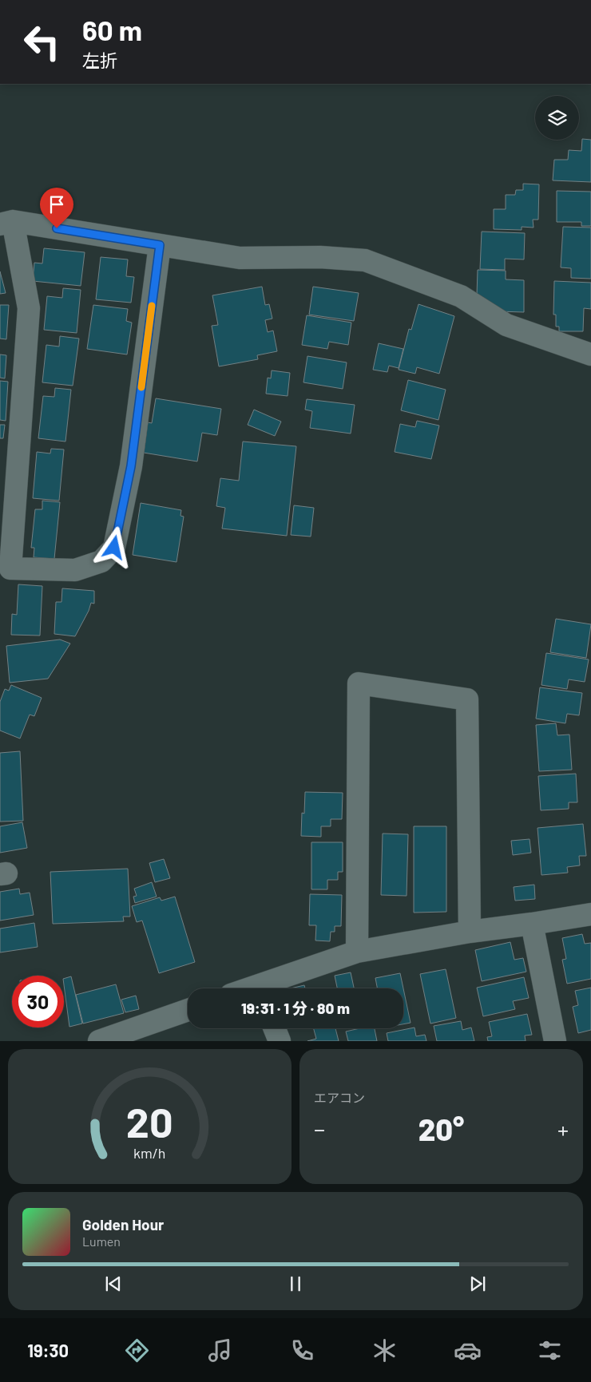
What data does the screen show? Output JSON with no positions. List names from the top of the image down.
{
  "page": {
    "turn": ["60 m", "左折"],
    "limit": "30",
    "trip": "19:31 · 1 分 · 80 m",
    "tile": "エアコン",
    "heat": ["−", "20°", "+"],
    "song": ["Golden Hour", "Lumen"],
    "tabs": "19:30",
    "gauge": ["20", "km/h"]
  }
}
